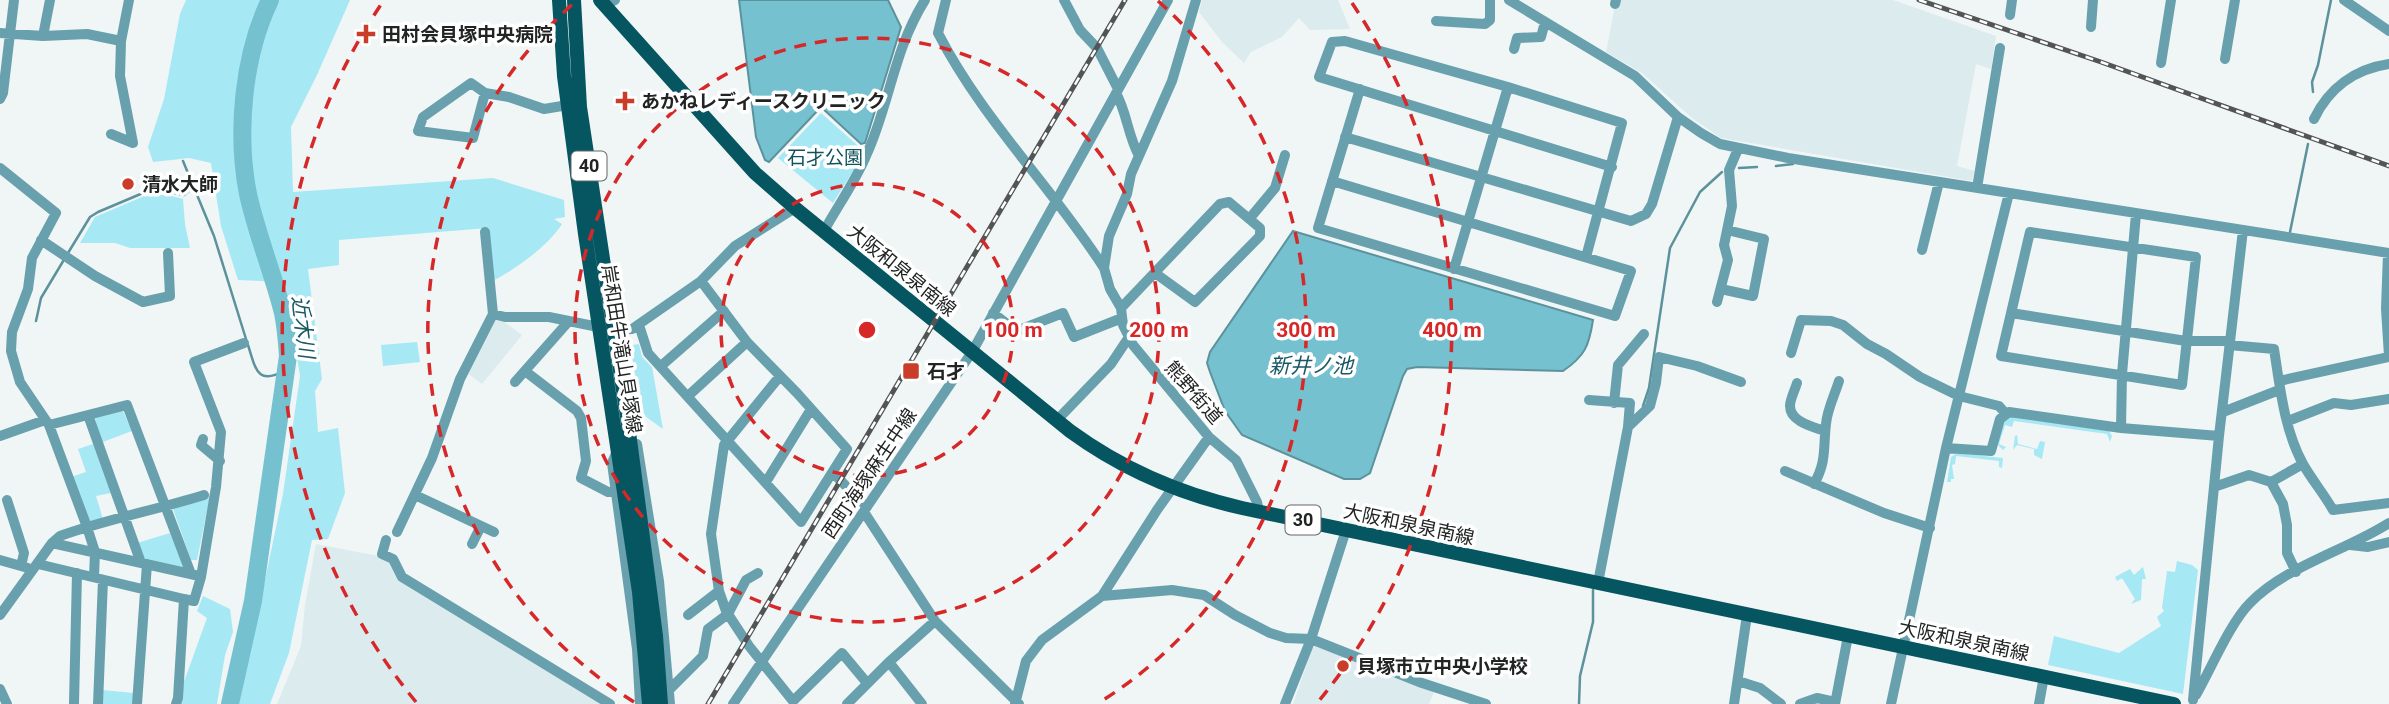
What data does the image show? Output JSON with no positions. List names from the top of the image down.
{
  "streets": {
    "main road": [
      "40",
      "大阪和泉泉南線",
      "岸和田牛滝山貝塚線",
      "30"
    ],
    "street": ["熊野街道", "西町海塚麻生中線"]
  },
  "crossings": [
    ["大阪和泉泉南線", "熊野街道"],
    ["大阪和泉泉南線", "西町海塚麻生中線"],
    ["熊野街道", "西町海塚麻生中線"]
  ],
  "water": ["近木川", "新井ノ池"],
  "parks": ["石才公園"],
  "places": {
    "health": ["田村会貝塚中央病院", "あかねレディースクリニック"],
    "other": ["清水大師", "貝塚市立中央小学校"],
    "transit": ["石才"]
  },
  "rings": [
    "100 m",
    "200 m",
    "300 m",
    "400 m"
  ]
}
